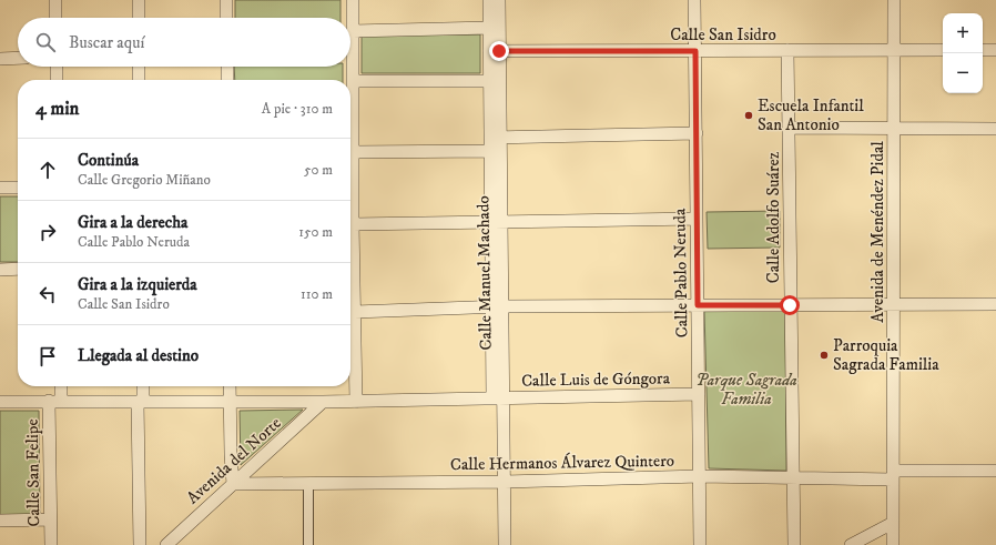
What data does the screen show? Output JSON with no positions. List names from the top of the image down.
{
  "streets": {
    "street": [
      "Calle San Isidro",
      "Calle Adolfo Suárez",
      "Avenida de Menéndez Pidal",
      "Calle Manuel Machado",
      "Calle Pablo Neruda",
      "Calle Luis de Góngora",
      "Avenida del Norte",
      "Calle Hermanos Álvarez Quintero",
      "Calle San Felipe"
    ]
  },
  "crossings": [
    ["Calle San Isidro", "Calle Adolfo Suárez"],
    ["Calle San Isidro", "Avenida de Menéndez Pidal"],
    ["Calle San Isidro", "Calle Manuel Machado"],
    ["Calle San Isidro", "Calle Pablo Neruda"],
    ["Calle Adolfo Suárez", "Calle Hermanos Álvarez Quintero"],
    ["Avenida de Menéndez Pidal", "Calle Hermanos Álvarez Quintero"],
    ["Calle Manuel Machado", "Calle Luis de Góngora"],
    ["Calle Manuel Machado", "Calle Hermanos Álvarez Quintero"],
    ["Calle Pablo Neruda", "Calle Luis de Góngora"],
    ["Calle Pablo Neruda", "Calle Hermanos Álvarez Quintero"],
    ["Calle Luis de Góngora", "Avenida del Norte"],
    ["Calle Luis de Góngora", "Calle San Felipe"],
    ["Avenida del Norte", "Calle Hermanos Álvarez Quintero"]
  ],
  "parks": ["Parque Sagrada Familia"],
  "places": ["Escuela Infantil San Antonio", "Parroquia Sagrada Familia"],
  "page": {
    "map_buttons": ["+", "−"],
    "search": "Buscar aquí",
    "heading": ["4 min", "A pie · 310 m"],
    "list": [
      ["Continúa", "Calle Gregorio Miñano", "50 m"],
      ["Gira a la derecha", "Calle Pablo Neruda", "150 m"],
      ["Gira a la izquierda", "Calle San Isidro", "110 m"],
      "Llegada al destino"
    ]
  }
}
